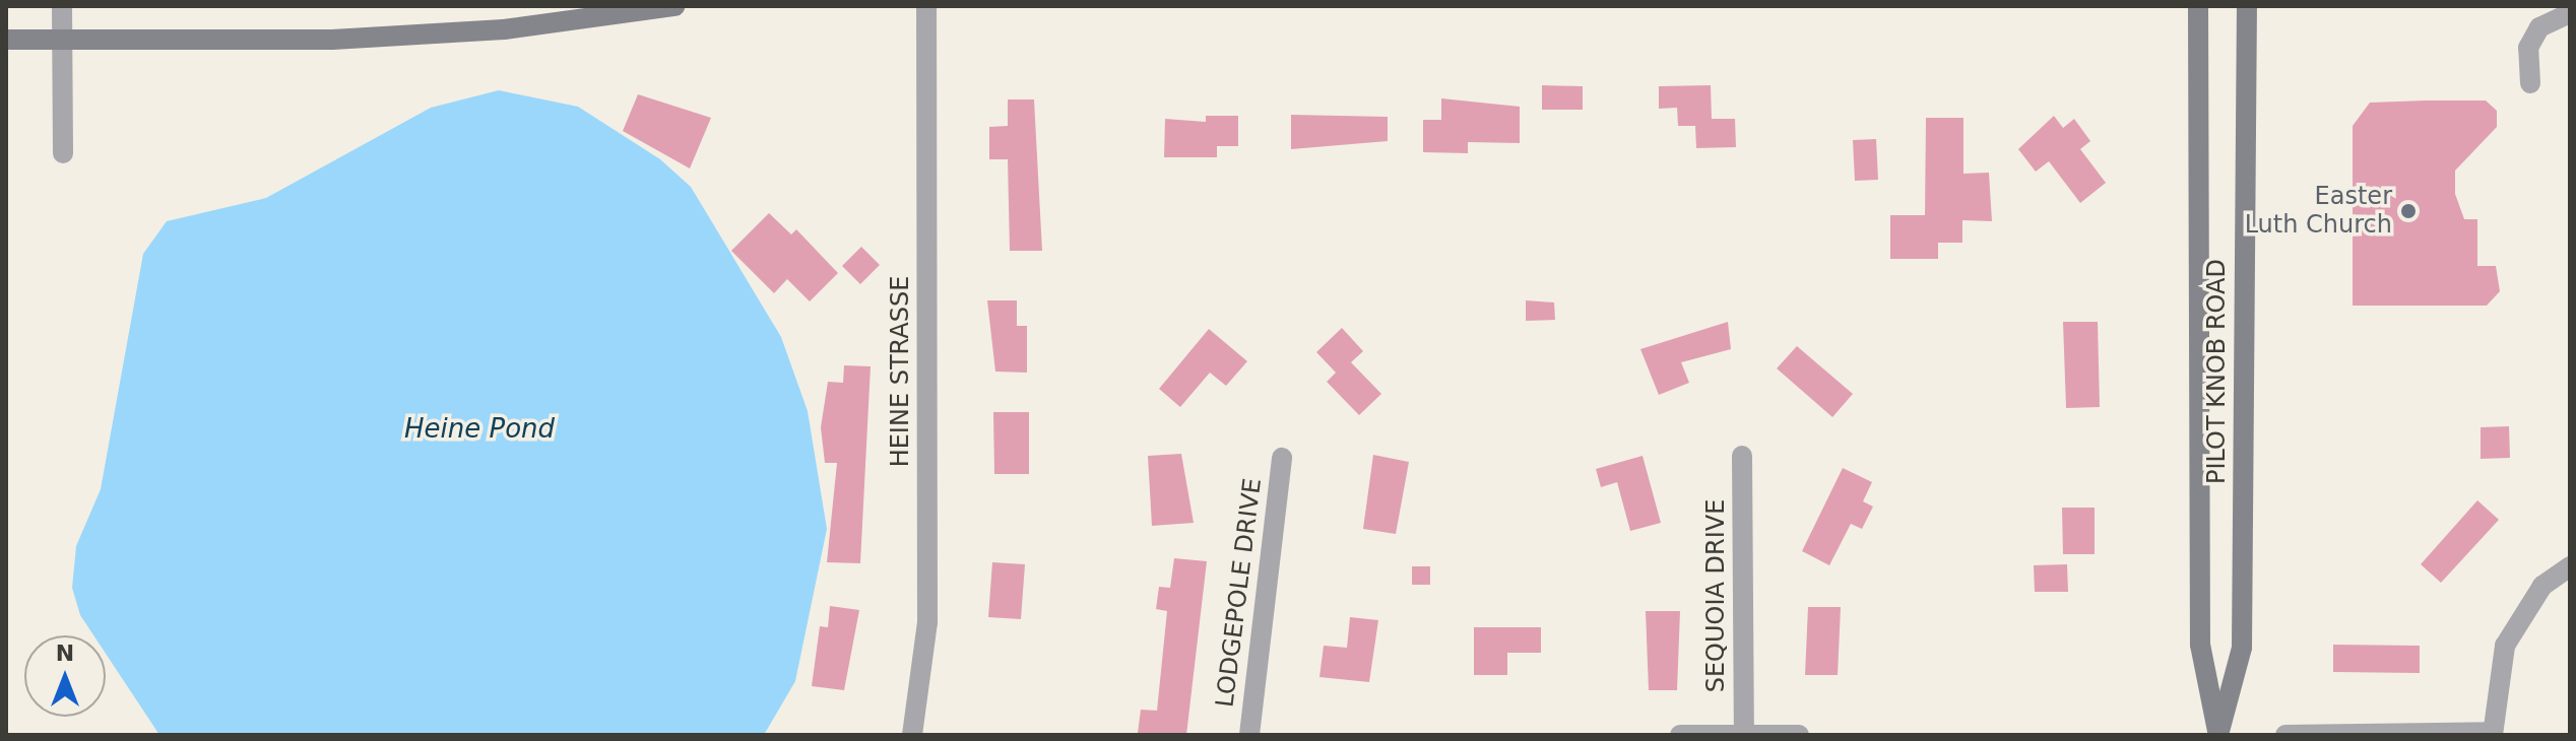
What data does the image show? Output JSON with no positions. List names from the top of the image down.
{
  "streets": {
    "main road": ["PILOT KNOB ROAD"],
    "street": ["HEINE STRASSE", "LODGEPOLE DRIVE", "SEQUOIA DRIVE"]
  },
  "water": ["Heine Pond"],
  "places": ["Easter Luth Church"],
  "north": "top"
}
